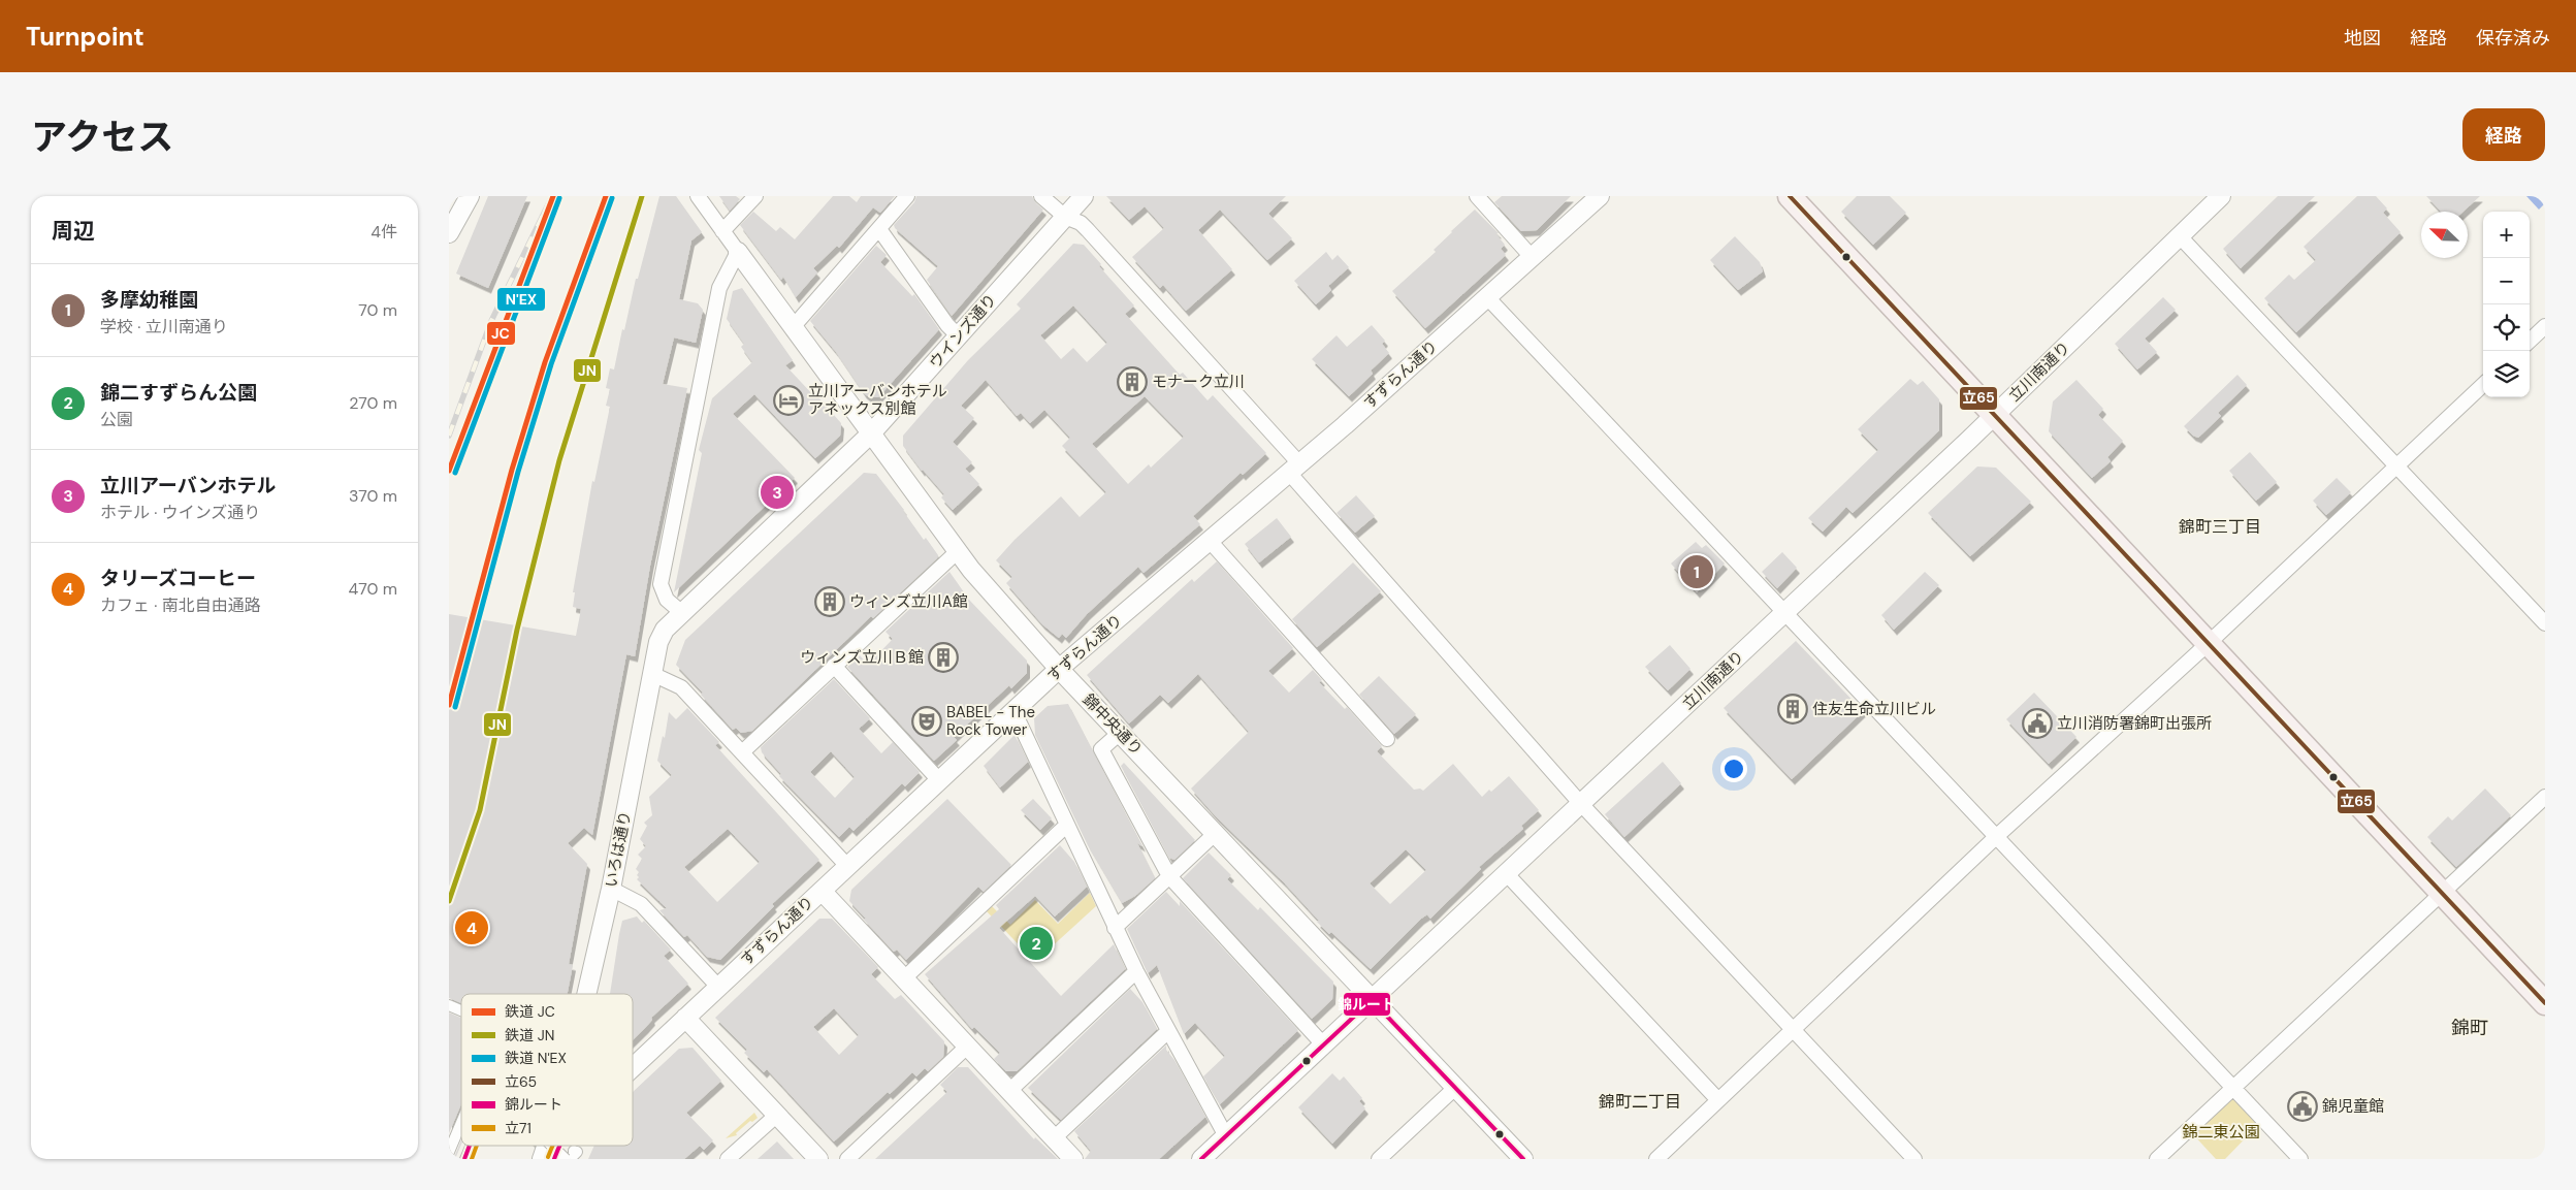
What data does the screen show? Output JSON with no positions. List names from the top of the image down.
{
  "streets": {
    "street": [
      "ウインズ通り",
      "立川南通り",
      "すずらん通り",
      "錦中央通り",
      "いろは通り"
    ]
  },
  "crossings": [
    ["ウインズ通り", "錦中央通り"],
    ["ウインズ通り", "いろは通り"],
    ["立川南通り", "錦中央通り"],
    ["すずらん通り", "錦中央通り"]
  ],
  "districts": ["錦町三丁目", "錦町", "錦町二丁目"],
  "parks": ["錦二東公園"],
  "places": {
    "building": [
      "モナーク立川",
      "ウィンズ立川A館",
      "ウィンズ立川Ｂ館",
      "住友生命立川ビル"
    ],
    "hotel": ["立川アーバンホテル アネックス別館"],
    "theatre": ["BABEL - The Rock Tower"],
    "public building": ["立川消防署錦町出張所", "錦児童館"]
  },
  "lines": [
    "rail line JC",
    "rail line JN",
    "transit line 立65",
    "rail line N'EX",
    "transit line 錦ルート",
    "transit line 立71"
  ],
  "legend": [
    "鉄道 JC",
    "鉄道 JN",
    "鉄道 N'EX",
    "立65",
    "錦ルート",
    "立71"
  ],
  "north": "top left",
  "page": {
    "header": "Turnpoint",
    "nav": ["地図", "経路", "保存済み"],
    "title": "アクセス",
    "buttons": "経路",
    "heading": ["周辺", "4件"],
    "map_buttons": ["+", "−"],
    "list": [
      {
        "mark": "1",
        "name": "多摩幼稚園",
        "note": "学校 · 立川南通り",
        "value": "70 m"
      },
      {
        "mark": "2",
        "name": "錦二すずらん公園",
        "note": "公園",
        "value": "270 m"
      },
      {
        "mark": "3",
        "name": "立川アーバンホテル",
        "note": "ホテル · ウインズ通り",
        "value": "370 m"
      },
      {
        "mark": "4",
        "name": "タリーズコーヒー",
        "note": "カフェ · 南北自由通路",
        "value": "470 m"
      }
    ],
    "pins": [
      "3",
      "1",
      "4",
      "2"
    ]
  }
}
